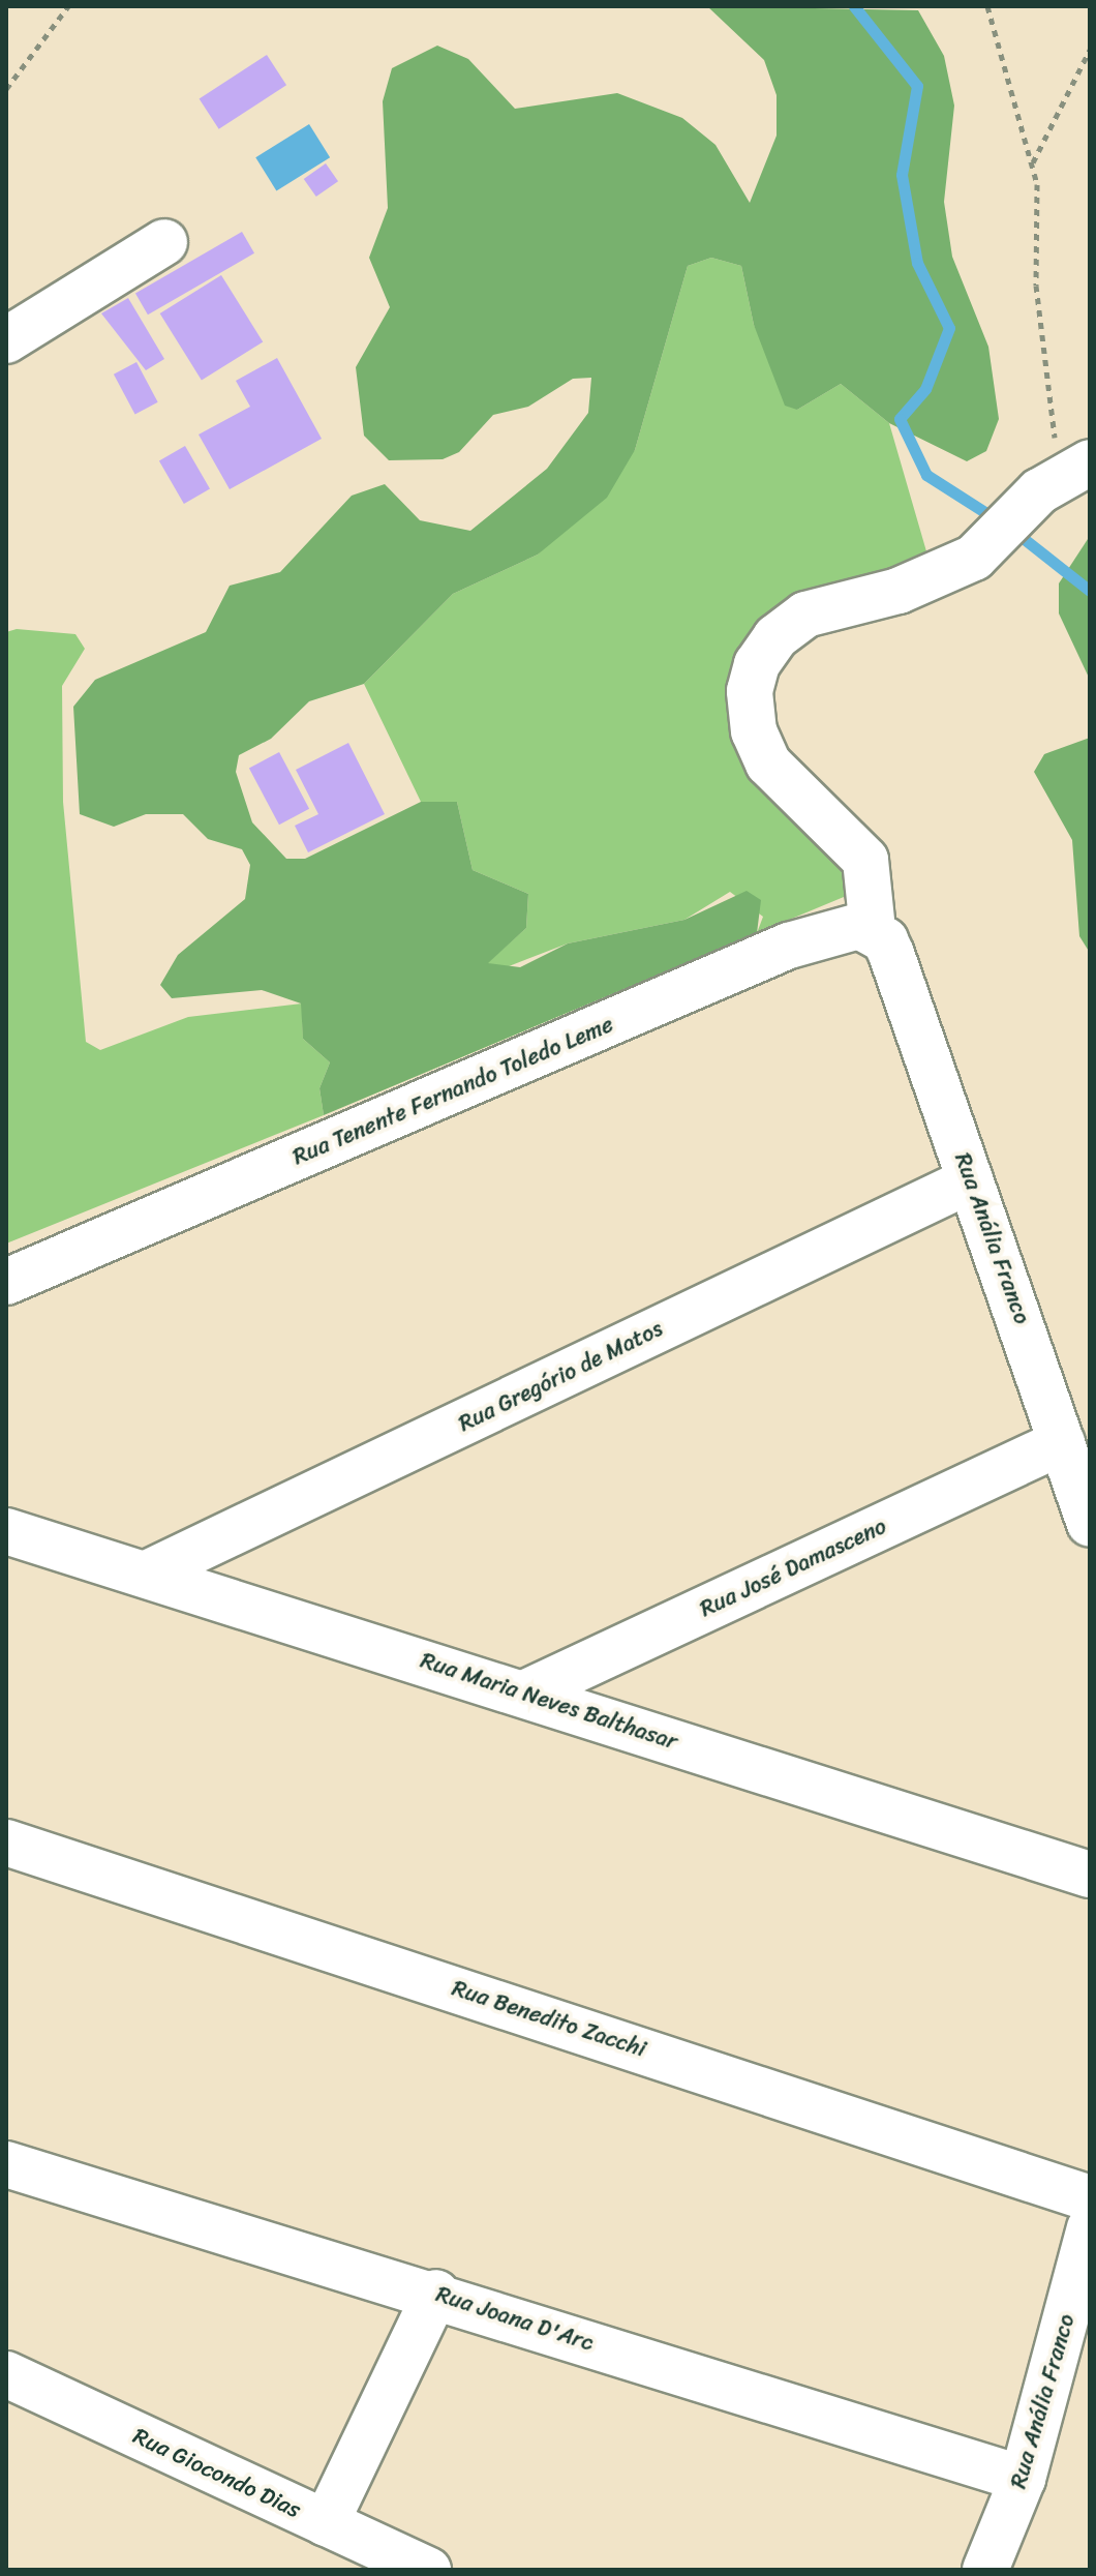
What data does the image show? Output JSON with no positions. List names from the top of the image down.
{
  "streets": {
    "street": [
      "Rua Tenente Fernando Toledo Leme",
      "Rua Anália Franco",
      "Rua Gregório de Matos",
      "Rua José Damasceno",
      "Rua Maria Neves Balthasar",
      "Rua Benedito Zacchi",
      "Rua Joana D'Arc",
      "Rua Giocondo Dias"
    ]
  },
  "crossings": [
    ["Rua Tenente Fernando Toledo Leme", "Rua Anália Franco"],
    ["Rua Anália Franco", "Rua Gregório de Matos"],
    ["Rua Anália Franco", "Rua José Damasceno"],
    ["Rua Anália Franco", "Rua Joana D'Arc"],
    ["Rua Gregório de Matos", "Rua Maria Neves Balthasar"],
    ["Rua José Damasceno", "Rua Maria Neves Balthasar"]
  ]
}
